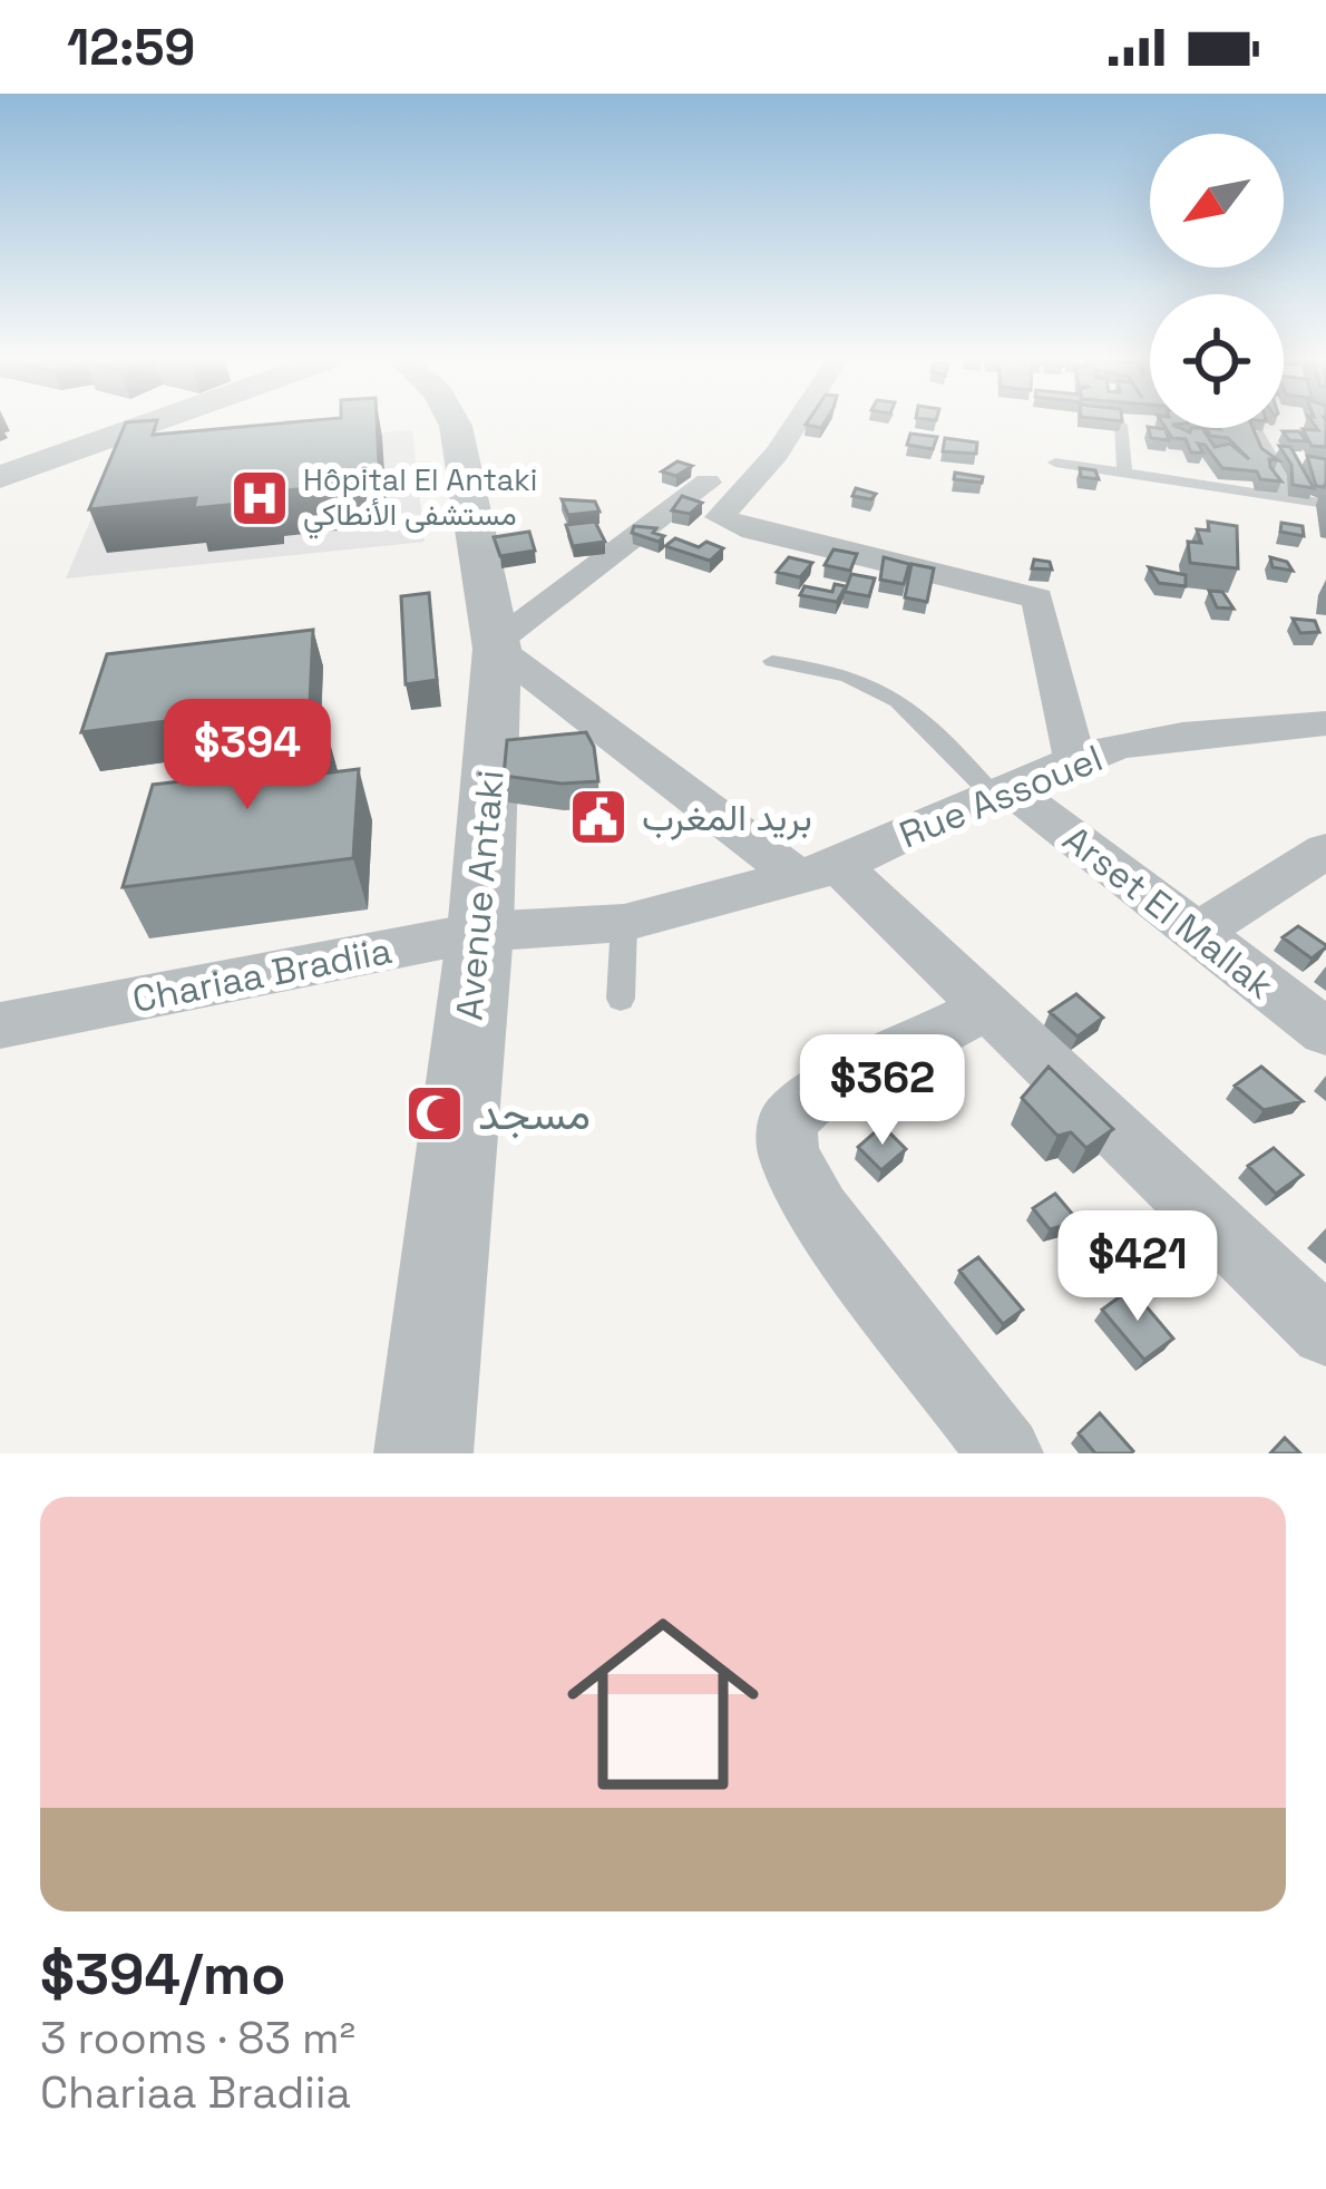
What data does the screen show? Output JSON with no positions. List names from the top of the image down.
{
  "streets": {
    "street": [
      "Rue Assouel",
      "Avenue Antaki",
      "Arset El Mallak",
      "Chariaa Bradiia"
    ]
  },
  "crossings": [
    ["Rue Assouel", "Arset El Mallak"],
    ["Rue Assouel", "Chariaa Bradiia"],
    ["Avenue Antaki", "Chariaa Bradiia"]
  ],
  "places": {
    "hospital": ["Hôpital El Antaki مستشفى الأنطاكي"],
    "public building": ["بريد المغرب"],
    "mosque": ["مسجد"]
  },
  "north": "bottom left",
  "page": {
    "status": "12:59",
    "price": ["$394", "$362", "$421"],
    "list": [
      {
        "name": "$394/mo",
        "note": "3 rooms · 83 m² · Chariaa Bradiia"
      }
    ]
  }
}
